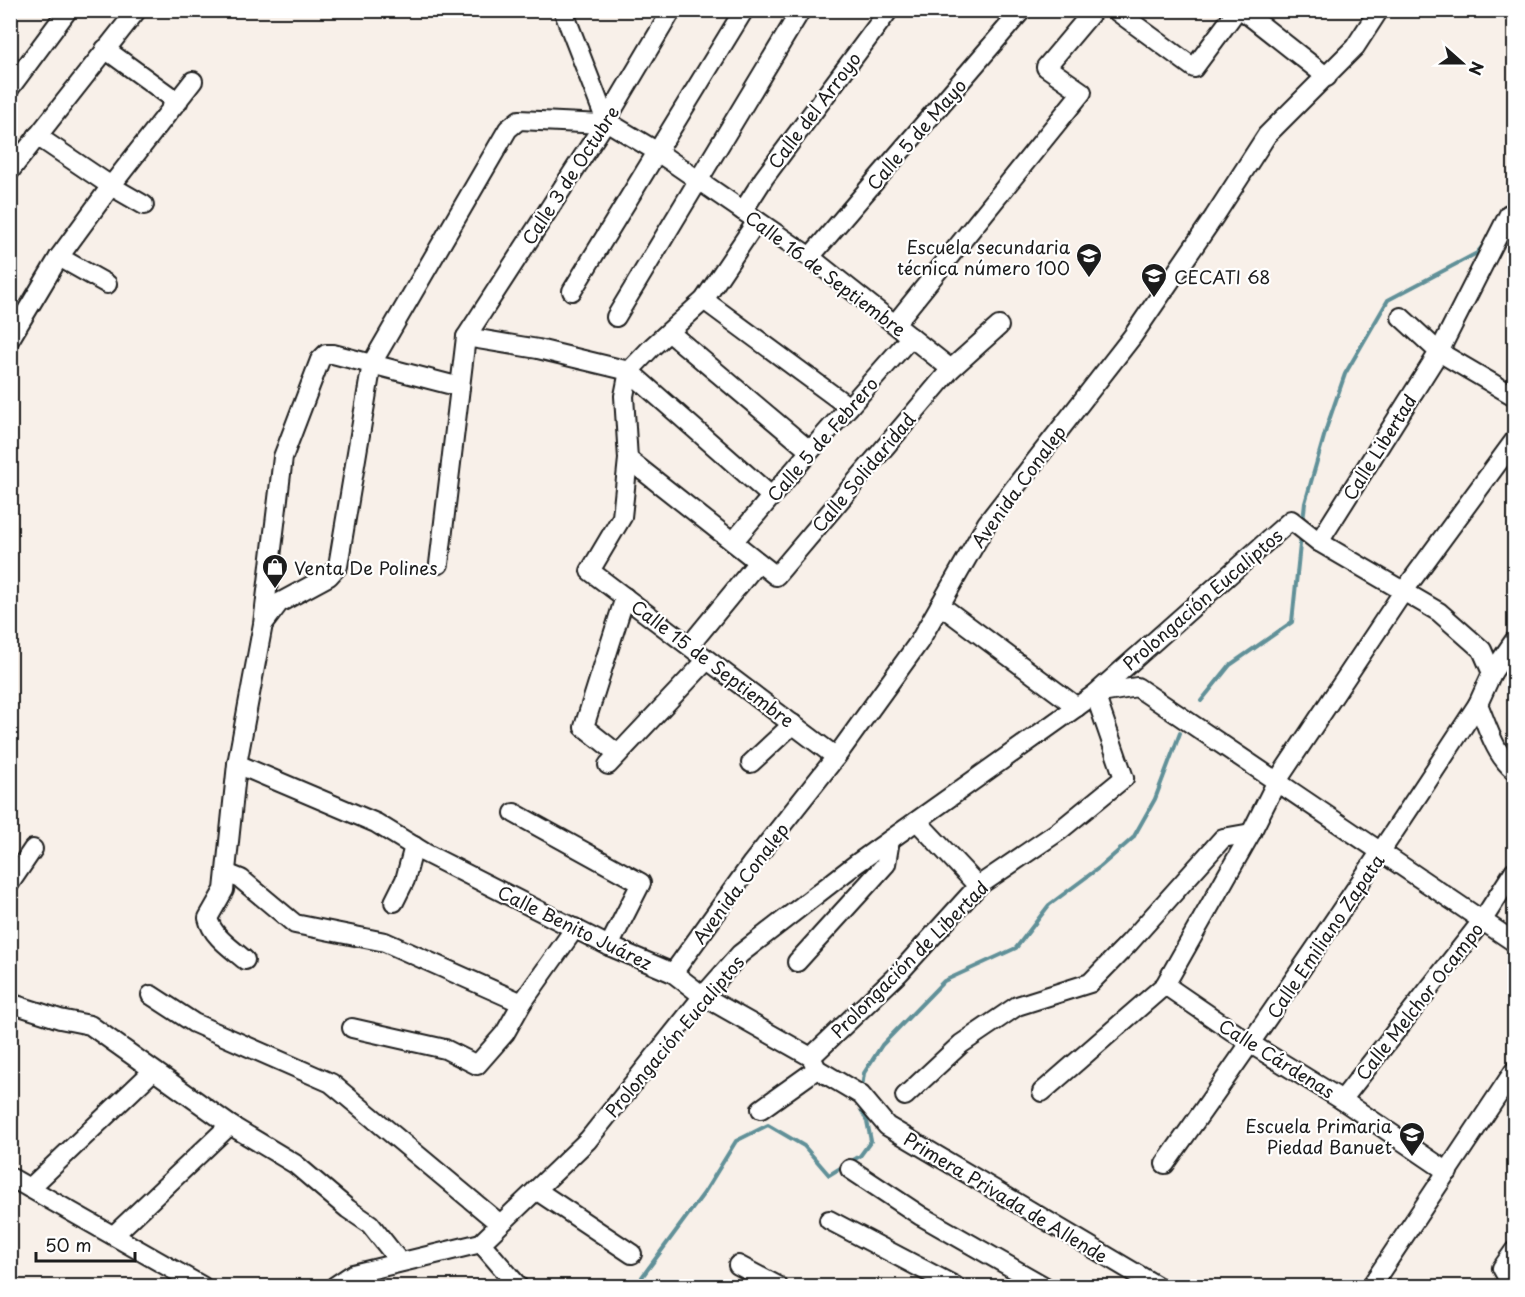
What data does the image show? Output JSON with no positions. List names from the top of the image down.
{
  "streets": {
    "street": [
      "Calle del Arroyo",
      "Calle 5 de Mayo",
      "Calle 3 de Octubre",
      "Calle 16 de Septiembre",
      "Calle 5 de Febrero",
      "Calle Libertad",
      "Calle Solidaridad",
      "Avenida Conalep",
      "Prolongación Eucaliptos",
      "Calle 15 de Septiembre",
      "Calle Benito Juárez",
      "Calle Emiliano Zapata",
      "Prolongación de Libertad",
      "Calle Melchor Ocampo",
      "Calle Cárdenas",
      "Primera Privada de Allende"
    ]
  },
  "crossings": [
    ["Calle del Arroyo", "Calle 16 de Septiembre"],
    ["Calle 5 de Mayo", "Calle 16 de Septiembre"],
    ["Calle 3 de Octubre", "Calle 16 de Septiembre"],
    ["Calle 16 de Septiembre", "Calle 5 de Febrero"],
    ["Calle 16 de Septiembre", "Calle Solidaridad"],
    ["Calle Libertad", "Prolongación Eucaliptos"],
    ["Avenida Conalep", "Calle 15 de Septiembre"],
    ["Avenida Conalep", "Calle Benito Juárez"],
    ["Prolongación Eucaliptos", "Calle Benito Juárez"],
    ["Prolongación Eucaliptos", "Calle Emiliano Zapata"],
    ["Prolongación Eucaliptos", "Prolongación de Libertad"],
    ["Prolongación Eucaliptos", "Calle Melchor Ocampo"],
    ["Calle Benito Juárez", "Prolongación de Libertad"],
    ["Calle Benito Juárez", "Primera Privada de Allende"],
    ["Calle Emiliano Zapata", "Calle Cárdenas"],
    ["Calle Melchor Ocampo", "Calle Cárdenas"]
  ],
  "places": {
    "school or university": ["Escuela secundaria técnica número 100", "CECATI 68", "Escuela Primaria Piedad Banuet"],
    "shop": ["Venta De Polines"]
  },
  "scale_bar": "50 m",
  "north": "right"
}
